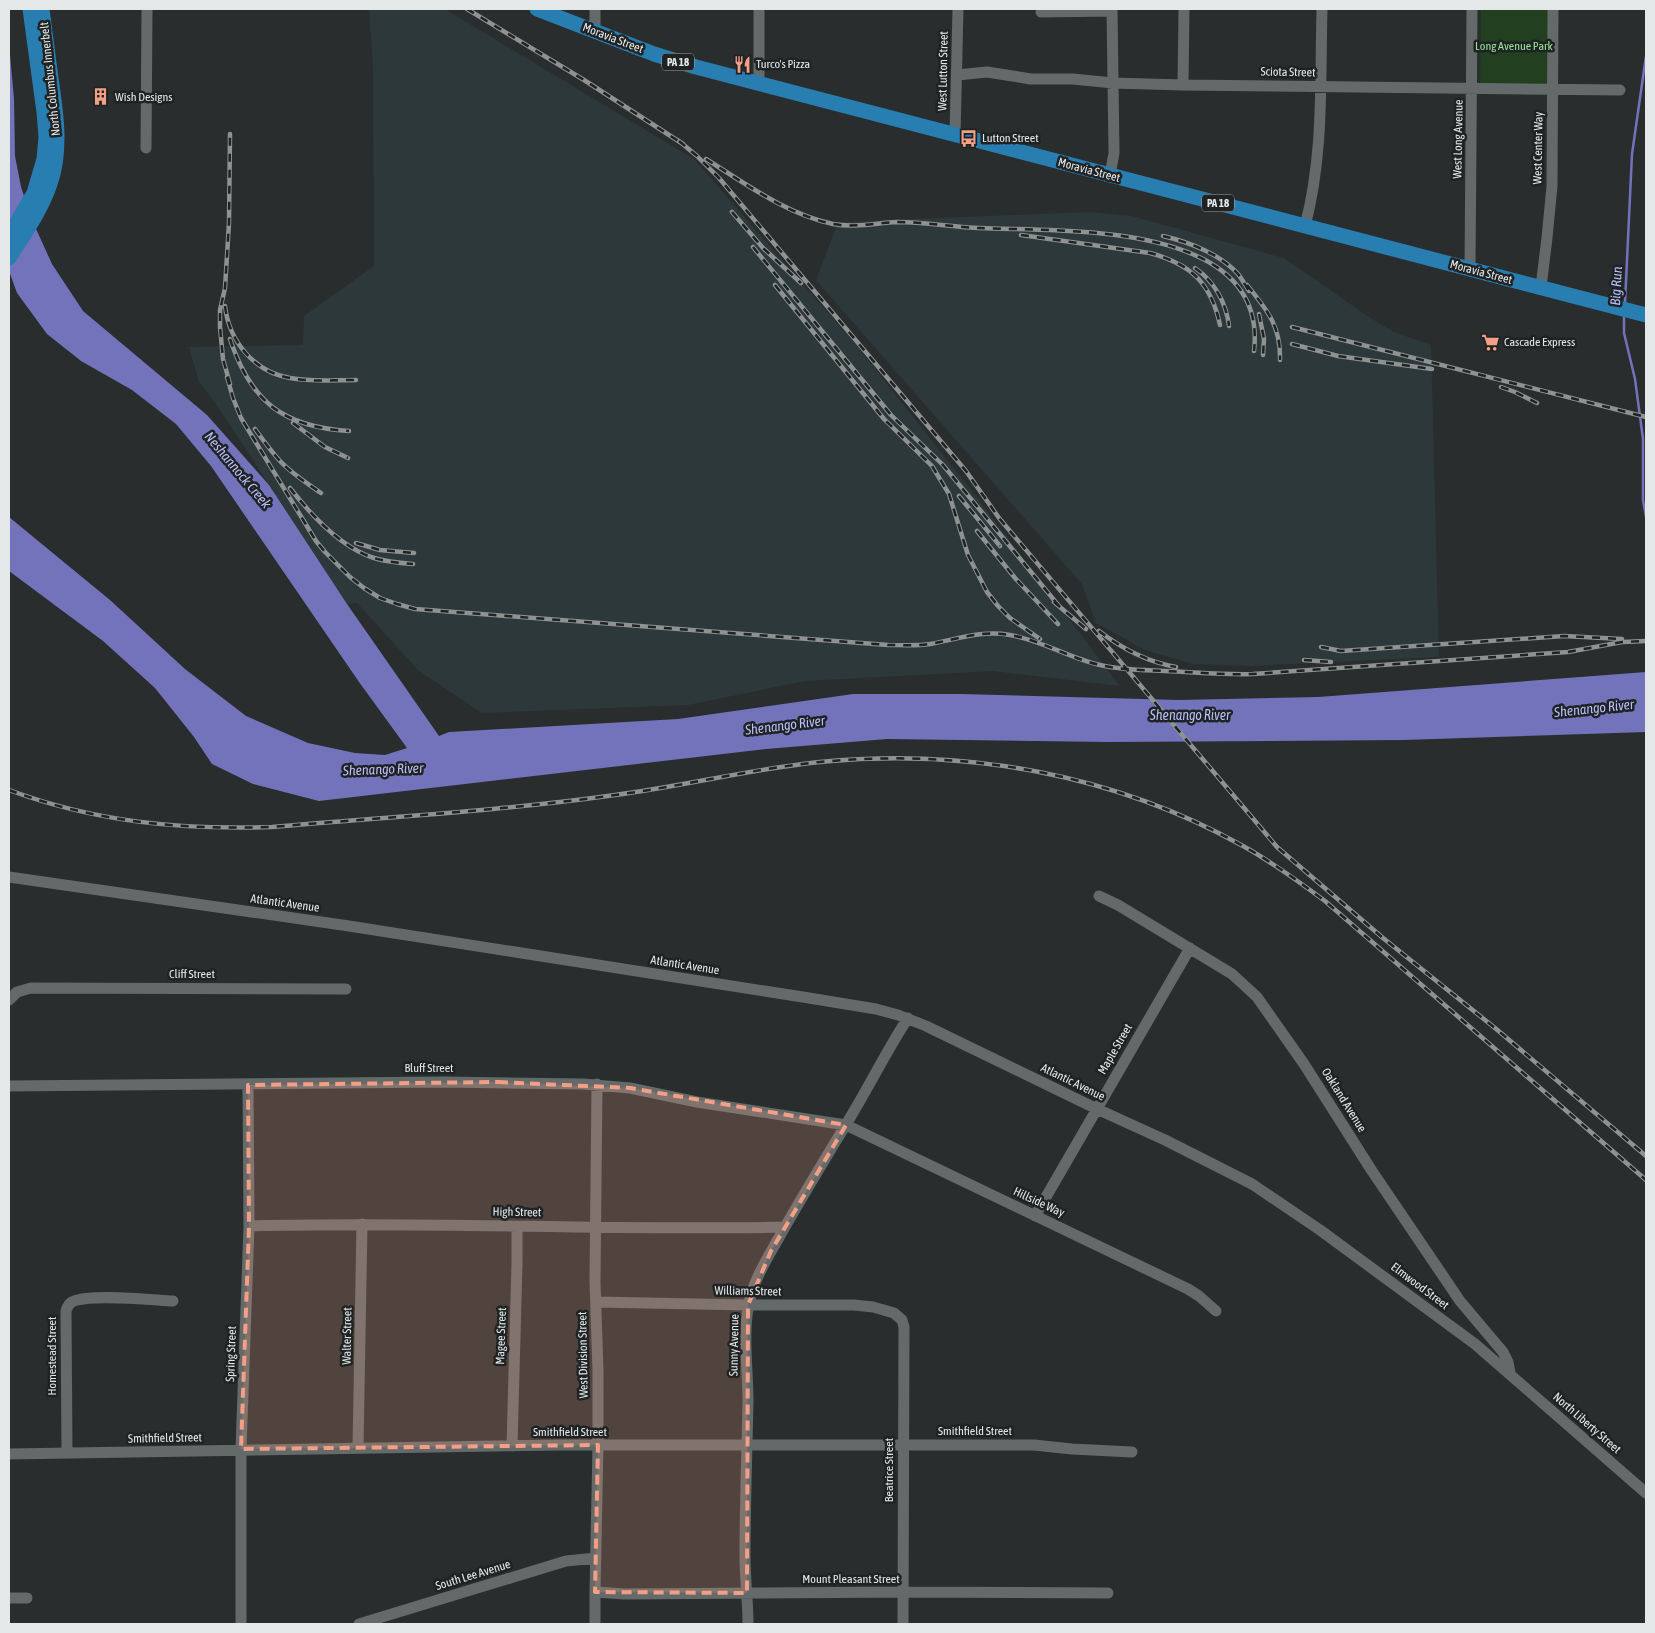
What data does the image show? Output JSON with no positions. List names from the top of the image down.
{
  "streets": {
    "main road": ["Moravia Street", "PA 18", "North Columbus Innerbelt"],
    "street": [
      "West Lutton Street",
      "Sciota Street",
      "West Long Avenue",
      "West Center Way",
      "Atlantic Avenue",
      "Cliff Street",
      "Maple Street",
      "Bluff Street",
      "Oakland Avenue",
      "Hillside Way",
      "High Street",
      "Elmwood Street",
      "Williams Street",
      "Walter Street",
      "Magee Street",
      "Sunny Avenue",
      "Spring Street",
      "West Division Street",
      "Homestead Street",
      "North Liberty Street",
      "Smithfield Street",
      "Beatrice Street",
      "South Lee Avenue",
      "Mount Pleasant Street"
    ]
  },
  "crossings": [
    ["Moravia Street", "West Lutton Street"],
    ["Moravia Street", "West Long Avenue"],
    ["Moravia Street", "West Center Way"],
    ["West Lutton Street", "Sciota Street"],
    ["Sciota Street", "West Long Avenue"],
    ["Sciota Street", "West Center Way"],
    ["Atlantic Avenue", "Maple Street"],
    ["Atlantic Avenue", "Elmwood Street"],
    ["Atlantic Avenue", "Sunny Avenue"],
    ["Maple Street", "Oakland Avenue"],
    ["Maple Street", "Hillside Way"],
    ["Bluff Street", "Hillside Way"],
    ["Bluff Street", "Sunny Avenue"],
    ["Bluff Street", "Spring Street"],
    ["Bluff Street", "West Division Street"],
    ["Oakland Avenue", "Elmwood Street"],
    ["Oakland Avenue", "North Liberty Street"],
    ["Hillside Way", "Sunny Avenue"],
    ["High Street", "Walter Street"],
    ["High Street", "Magee Street"],
    ["High Street", "Sunny Avenue"],
    ["High Street", "Spring Street"],
    ["High Street", "West Division Street"],
    ["Elmwood Street", "North Liberty Street"],
    ["Williams Street", "Sunny Avenue"],
    ["Williams Street", "West Division Street"],
    ["Williams Street", "Beatrice Street"],
    ["Walter Street", "Smithfield Street"],
    ["Magee Street", "Smithfield Street"],
    ["Sunny Avenue", "Smithfield Street"],
    ["Sunny Avenue", "Mount Pleasant Street"],
    ["Spring Street", "Smithfield Street"],
    ["West Division Street", "Smithfield Street"],
    ["West Division Street", "South Lee Avenue"],
    ["West Division Street", "Mount Pleasant Street"],
    ["Homestead Street", "Smithfield Street"],
    ["Smithfield Street", "Beatrice Street"],
    ["Beatrice Street", "Mount Pleasant Street"]
  ],
  "water": ["Big Run", "Neshannock Creek", "Shenango River"],
  "parks": ["Long Avenue Park"],
  "places": {
    "restaurant": ["Turco's Pizza"],
    "building": ["Wish Designs"],
    "bus stop": ["Lutton Street"],
    "supermarket": ["Cascade Express"]
  }
}
